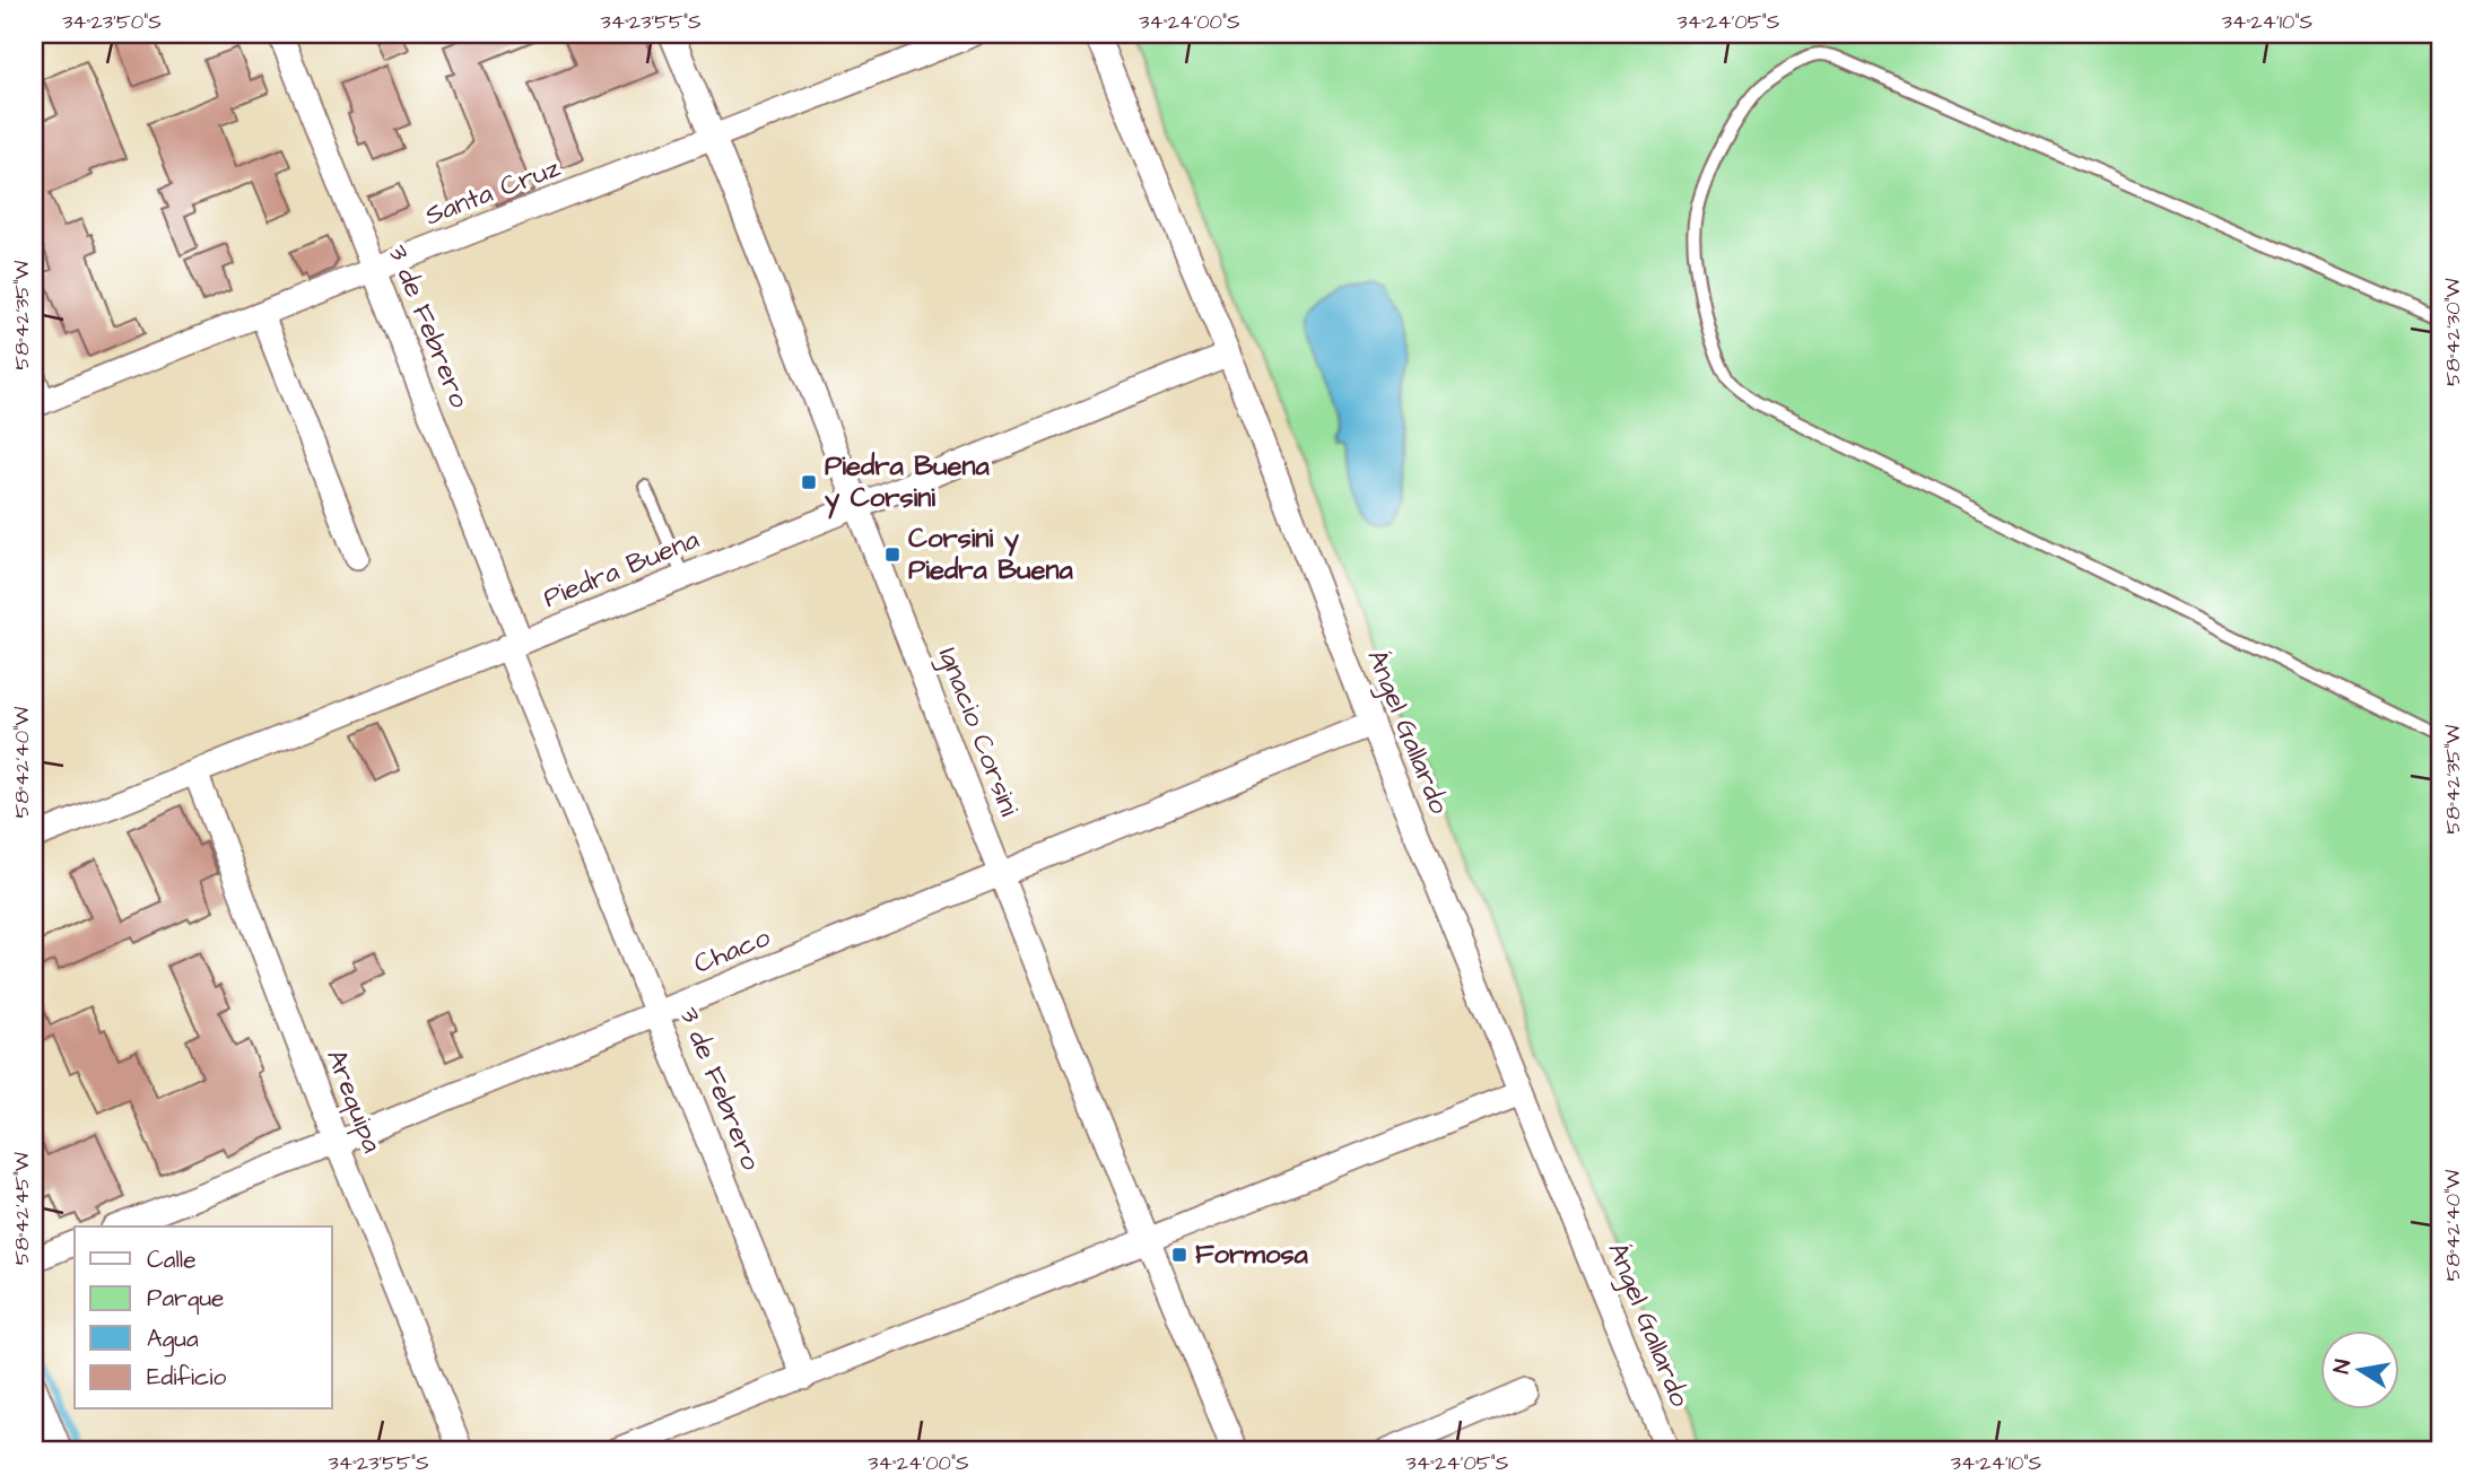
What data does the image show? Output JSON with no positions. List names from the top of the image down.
{
  "streets": {
    "street": [
      "Santa Cruz",
      "3 de Febrero",
      "Piedra Buena",
      "Ignacio Corsini",
      "Ángel Gallardo",
      "Chaco",
      "Arequipa"
    ]
  },
  "crossings": [
    ["Santa Cruz", "3 de Febrero"],
    ["Santa Cruz", "Ignacio Corsini"],
    ["3 de Febrero", "Piedra Buena"],
    ["3 de Febrero", "Chaco"],
    ["Piedra Buena", "Ignacio Corsini"],
    ["Piedra Buena", "Ángel Gallardo"],
    ["Piedra Buena", "Arequipa"],
    ["Ignacio Corsini", "Chaco"],
    ["Ángel Gallardo", "Chaco"],
    ["Chaco", "Arequipa"]
  ],
  "places": {
    "transit": ["Piedra Buena y Corsini", "Corsini y Piedra Buena", "Formosa"]
  },
  "legend": [
    "Calle",
    "Parque",
    "Agua",
    "Edificio"
  ],
  "north": "left",
  "coordinates": [
    "34°23'50\"S",
    "34°23'55\"S",
    "34°24'00\"S",
    "34°24'05\"S",
    "34°24'10\"S",
    "58°42'35\"W",
    "58°42'30\"W",
    "58°42'40\"W",
    "58°42'45\"W"
  ]
}
